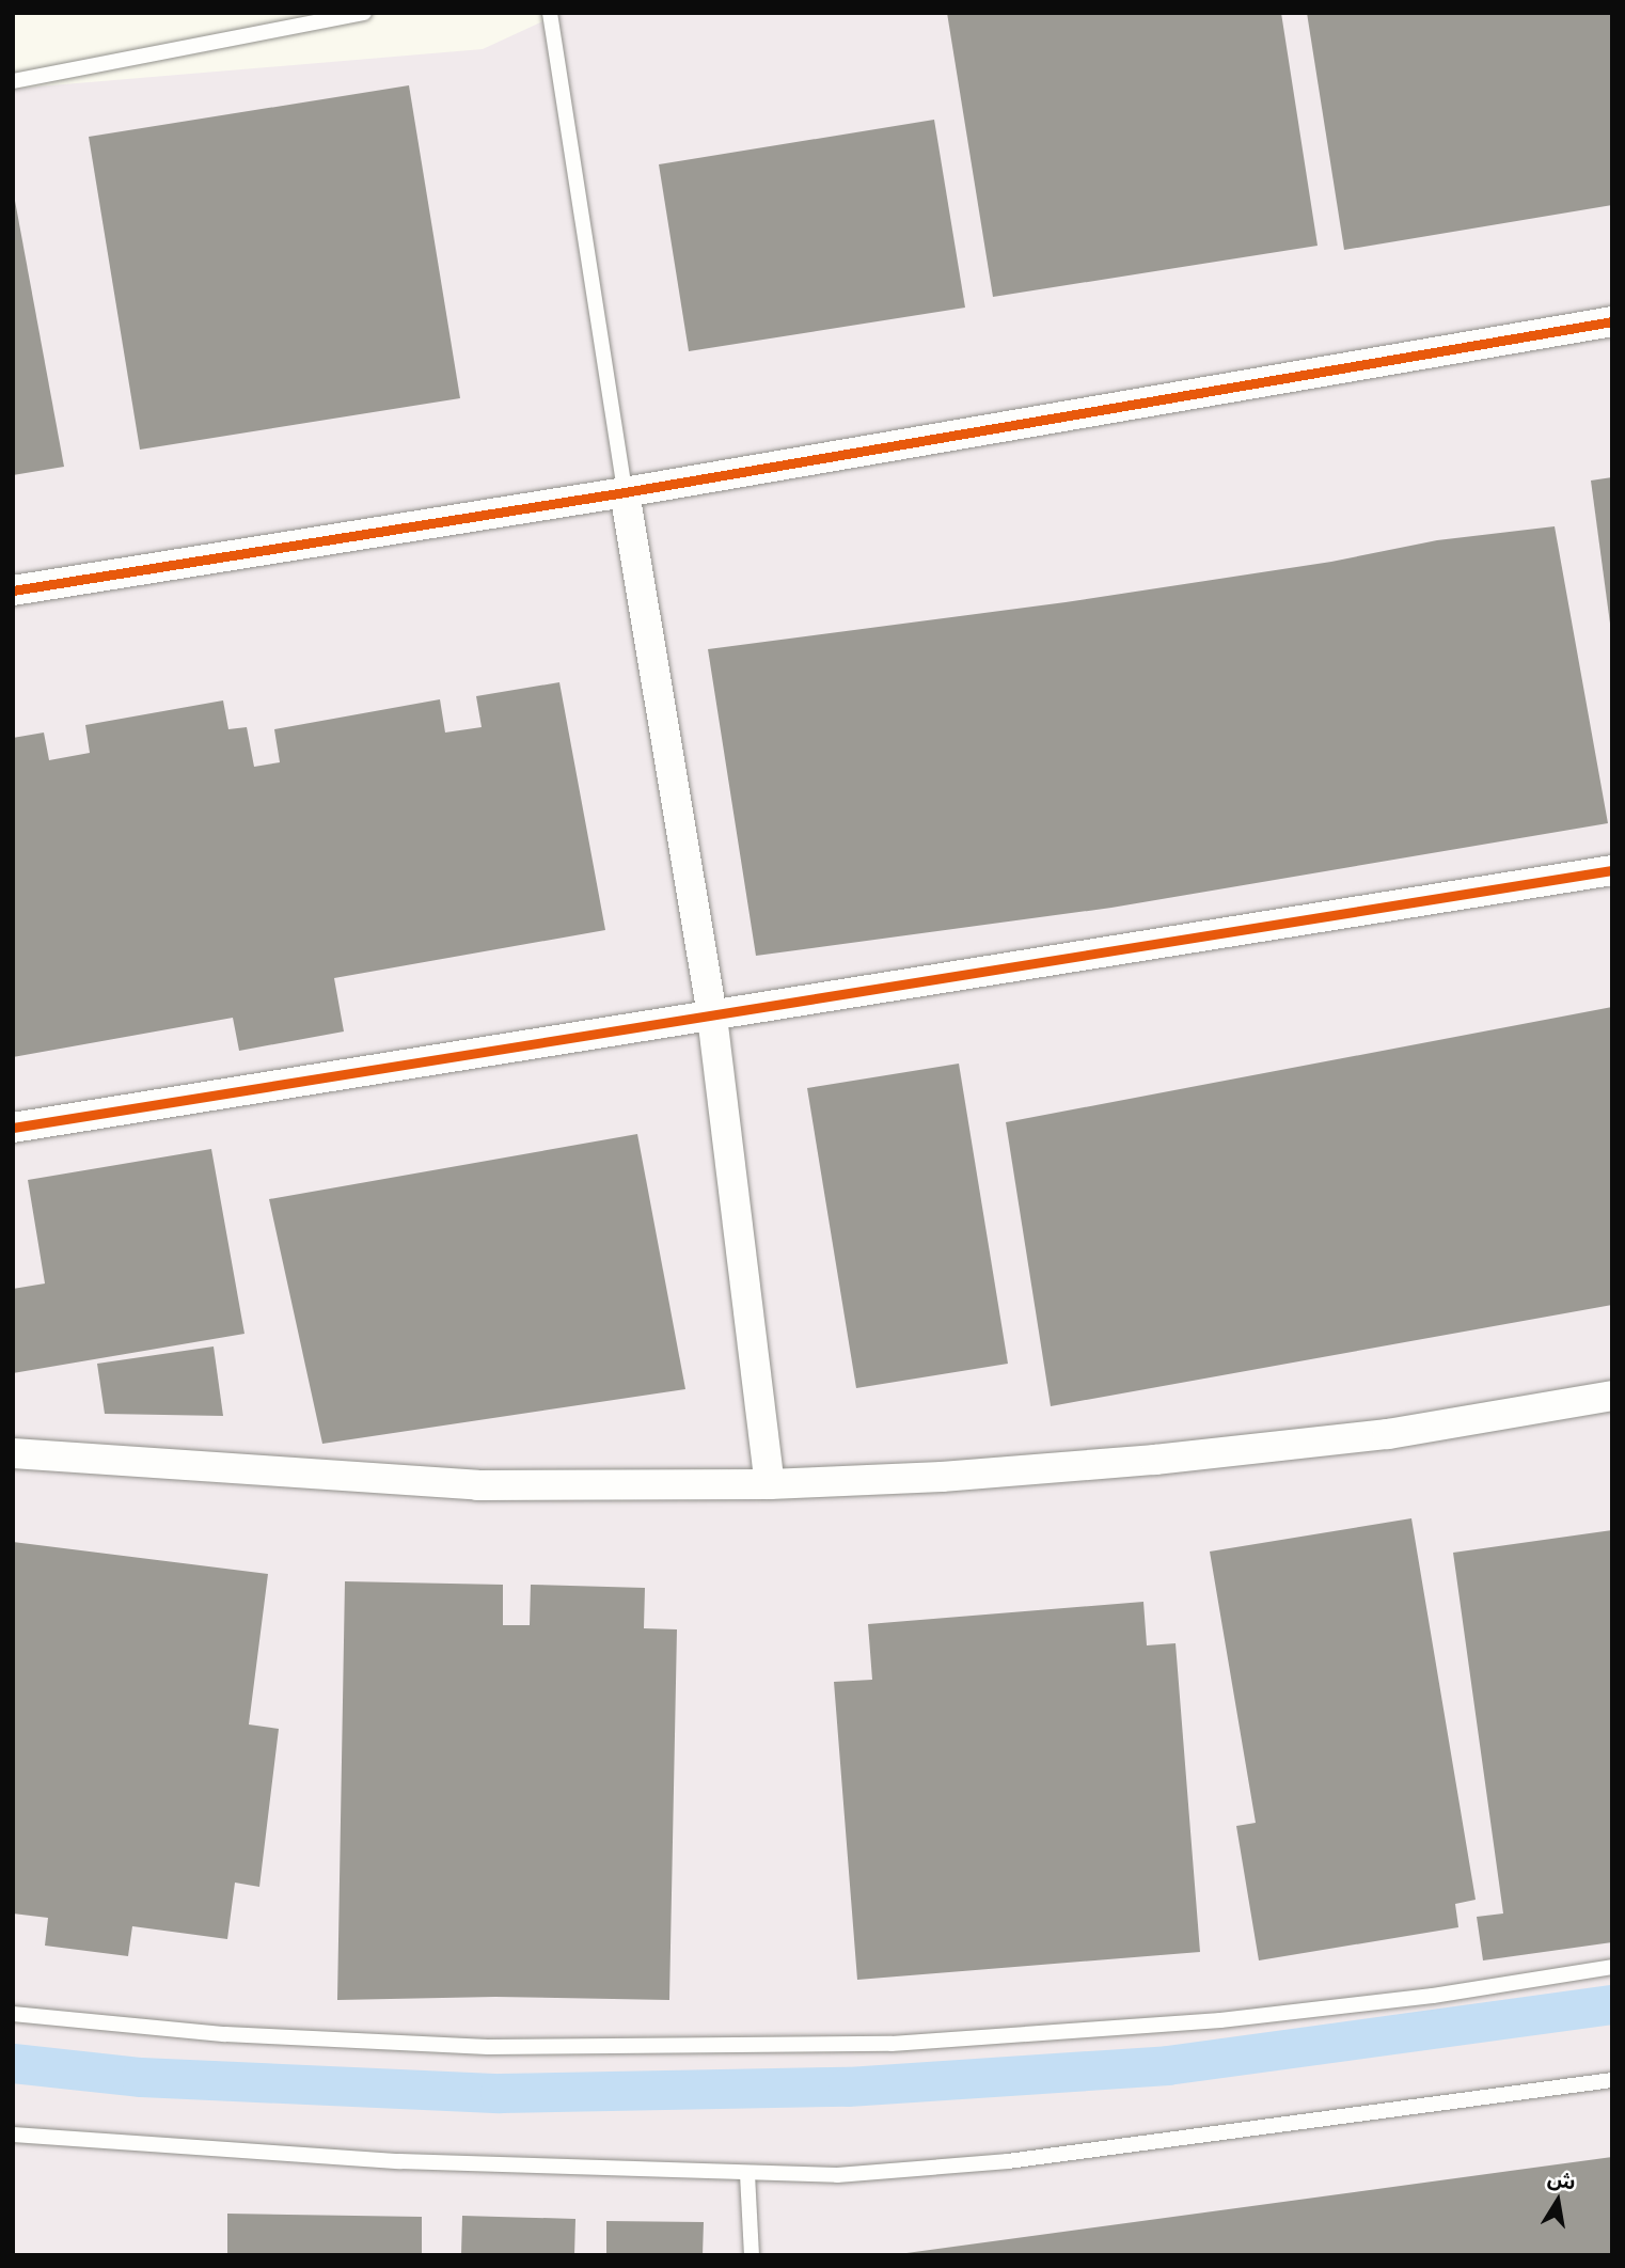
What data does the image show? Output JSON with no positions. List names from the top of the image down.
{
  "north": "top"
}
